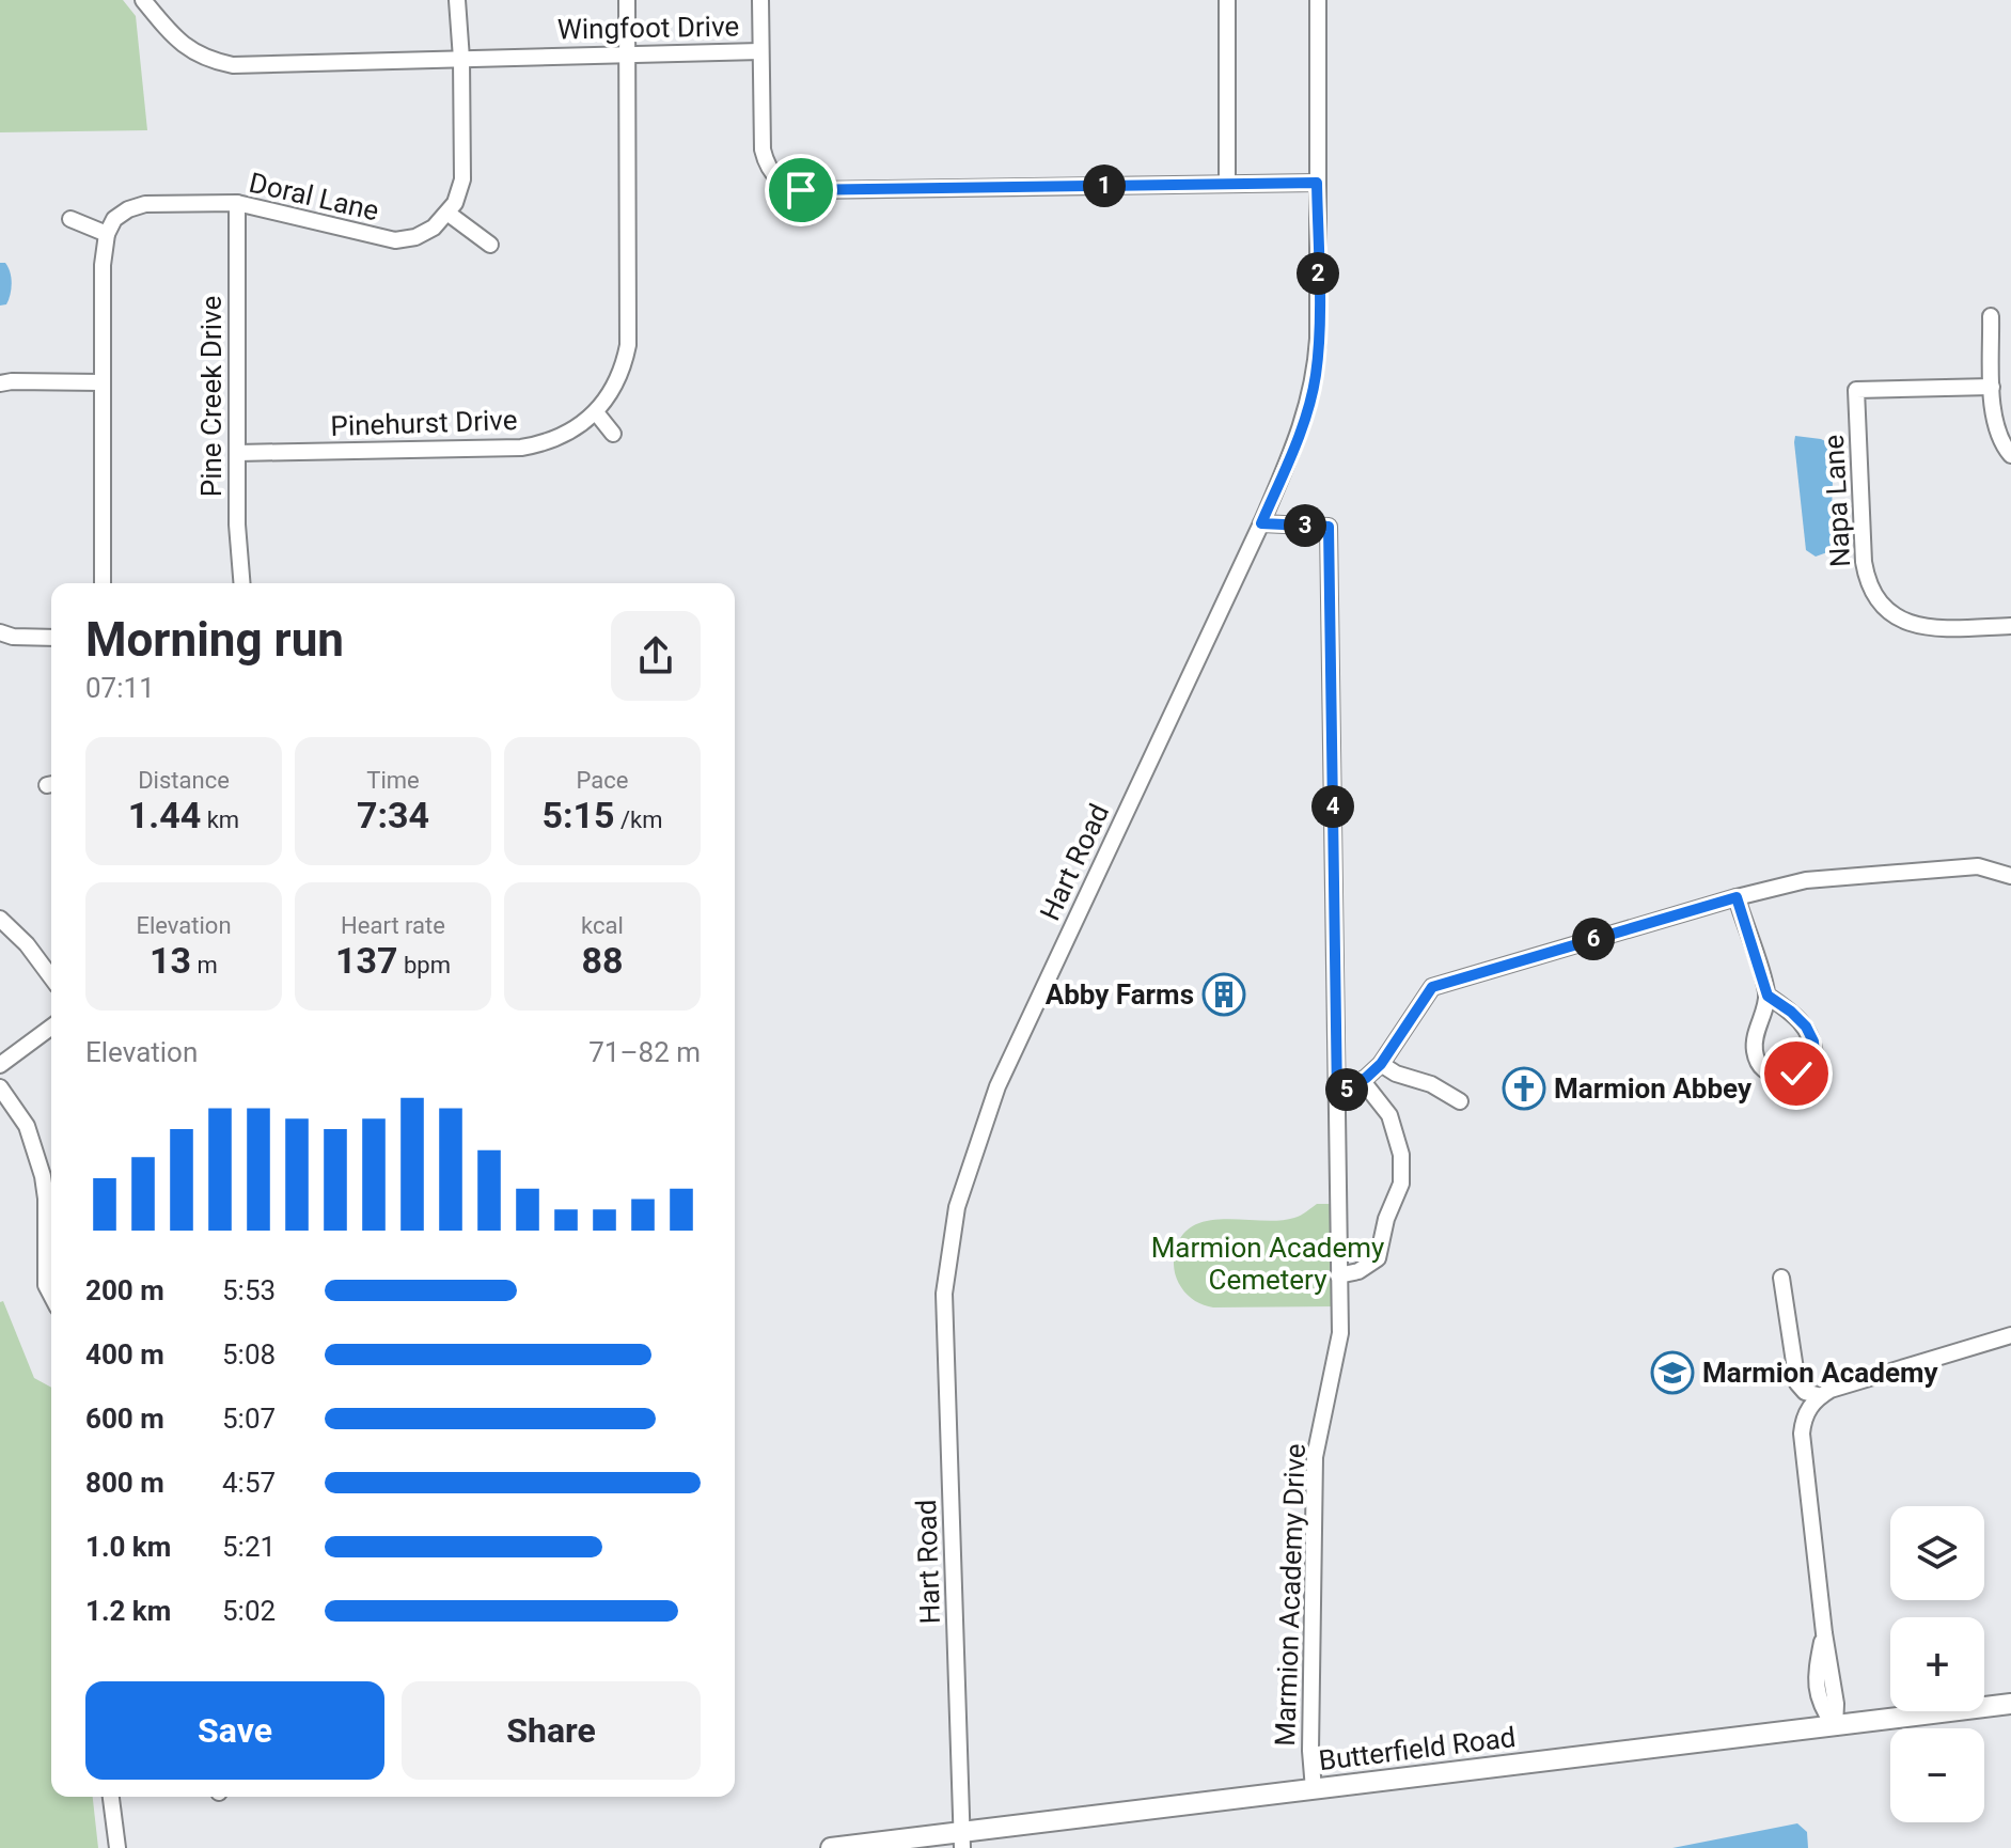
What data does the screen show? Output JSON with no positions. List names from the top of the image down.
{
  "streets": {
    "main road": ["Butterfield Road"],
    "street": [
      "Wingfoot Drive",
      "Doral Lane",
      "Pine Creek Drive",
      "Pinehurst Drive",
      "Napa Lane",
      "Hart Road",
      "Marmion Academy Drive"
    ]
  },
  "crossings": [
    ["Wingfoot Drive", "Pinehurst Drive"],
    ["Wingfoot Drive", "Hart Road"],
    ["Doral Lane", "Pine Creek Drive"],
    ["Pine Creek Drive", "Pinehurst Drive"],
    ["Hart Road", "Marmion Academy Drive"],
    ["Hart Road", "Butterfield Road"],
    ["Marmion Academy Drive", "Butterfield Road"]
  ],
  "parks": ["Marmion Academy Cemetery"],
  "places": {
    "building": ["Abby Farms"],
    "church": ["Marmion Abbey"],
    "school or university": ["Marmion Academy"]
  },
  "page": {
    "pins": [
      "1",
      "2",
      "3",
      "4",
      "6",
      "5"
    ],
    "heading": ["Morning run", "07:11"],
    "stats": [
      ["Distance", "1.44 km"],
      ["Time", "7:34"],
      ["Pace", "5:15 /km"],
      ["Elevation", "13 m"],
      ["Heart rate", "137 bpm"],
      ["kcal", "88"]
    ],
    "chart": ["Elevation", "71–82 m"],
    "list": [
      {
        "name": "200 m",
        "note": "5:53"
      },
      {
        "name": "400 m",
        "note": "5:08"
      },
      {
        "name": "600 m",
        "note": "5:07"
      },
      {
        "name": "800 m",
        "note": "4:57"
      },
      {
        "name": "1.0 km",
        "note": "5:21"
      },
      {
        "name": "1.2 km",
        "note": "5:02"
      }
    ],
    "map_buttons": ["+", "−"],
    "buttons": ["Save", "Share"]
  }
}
